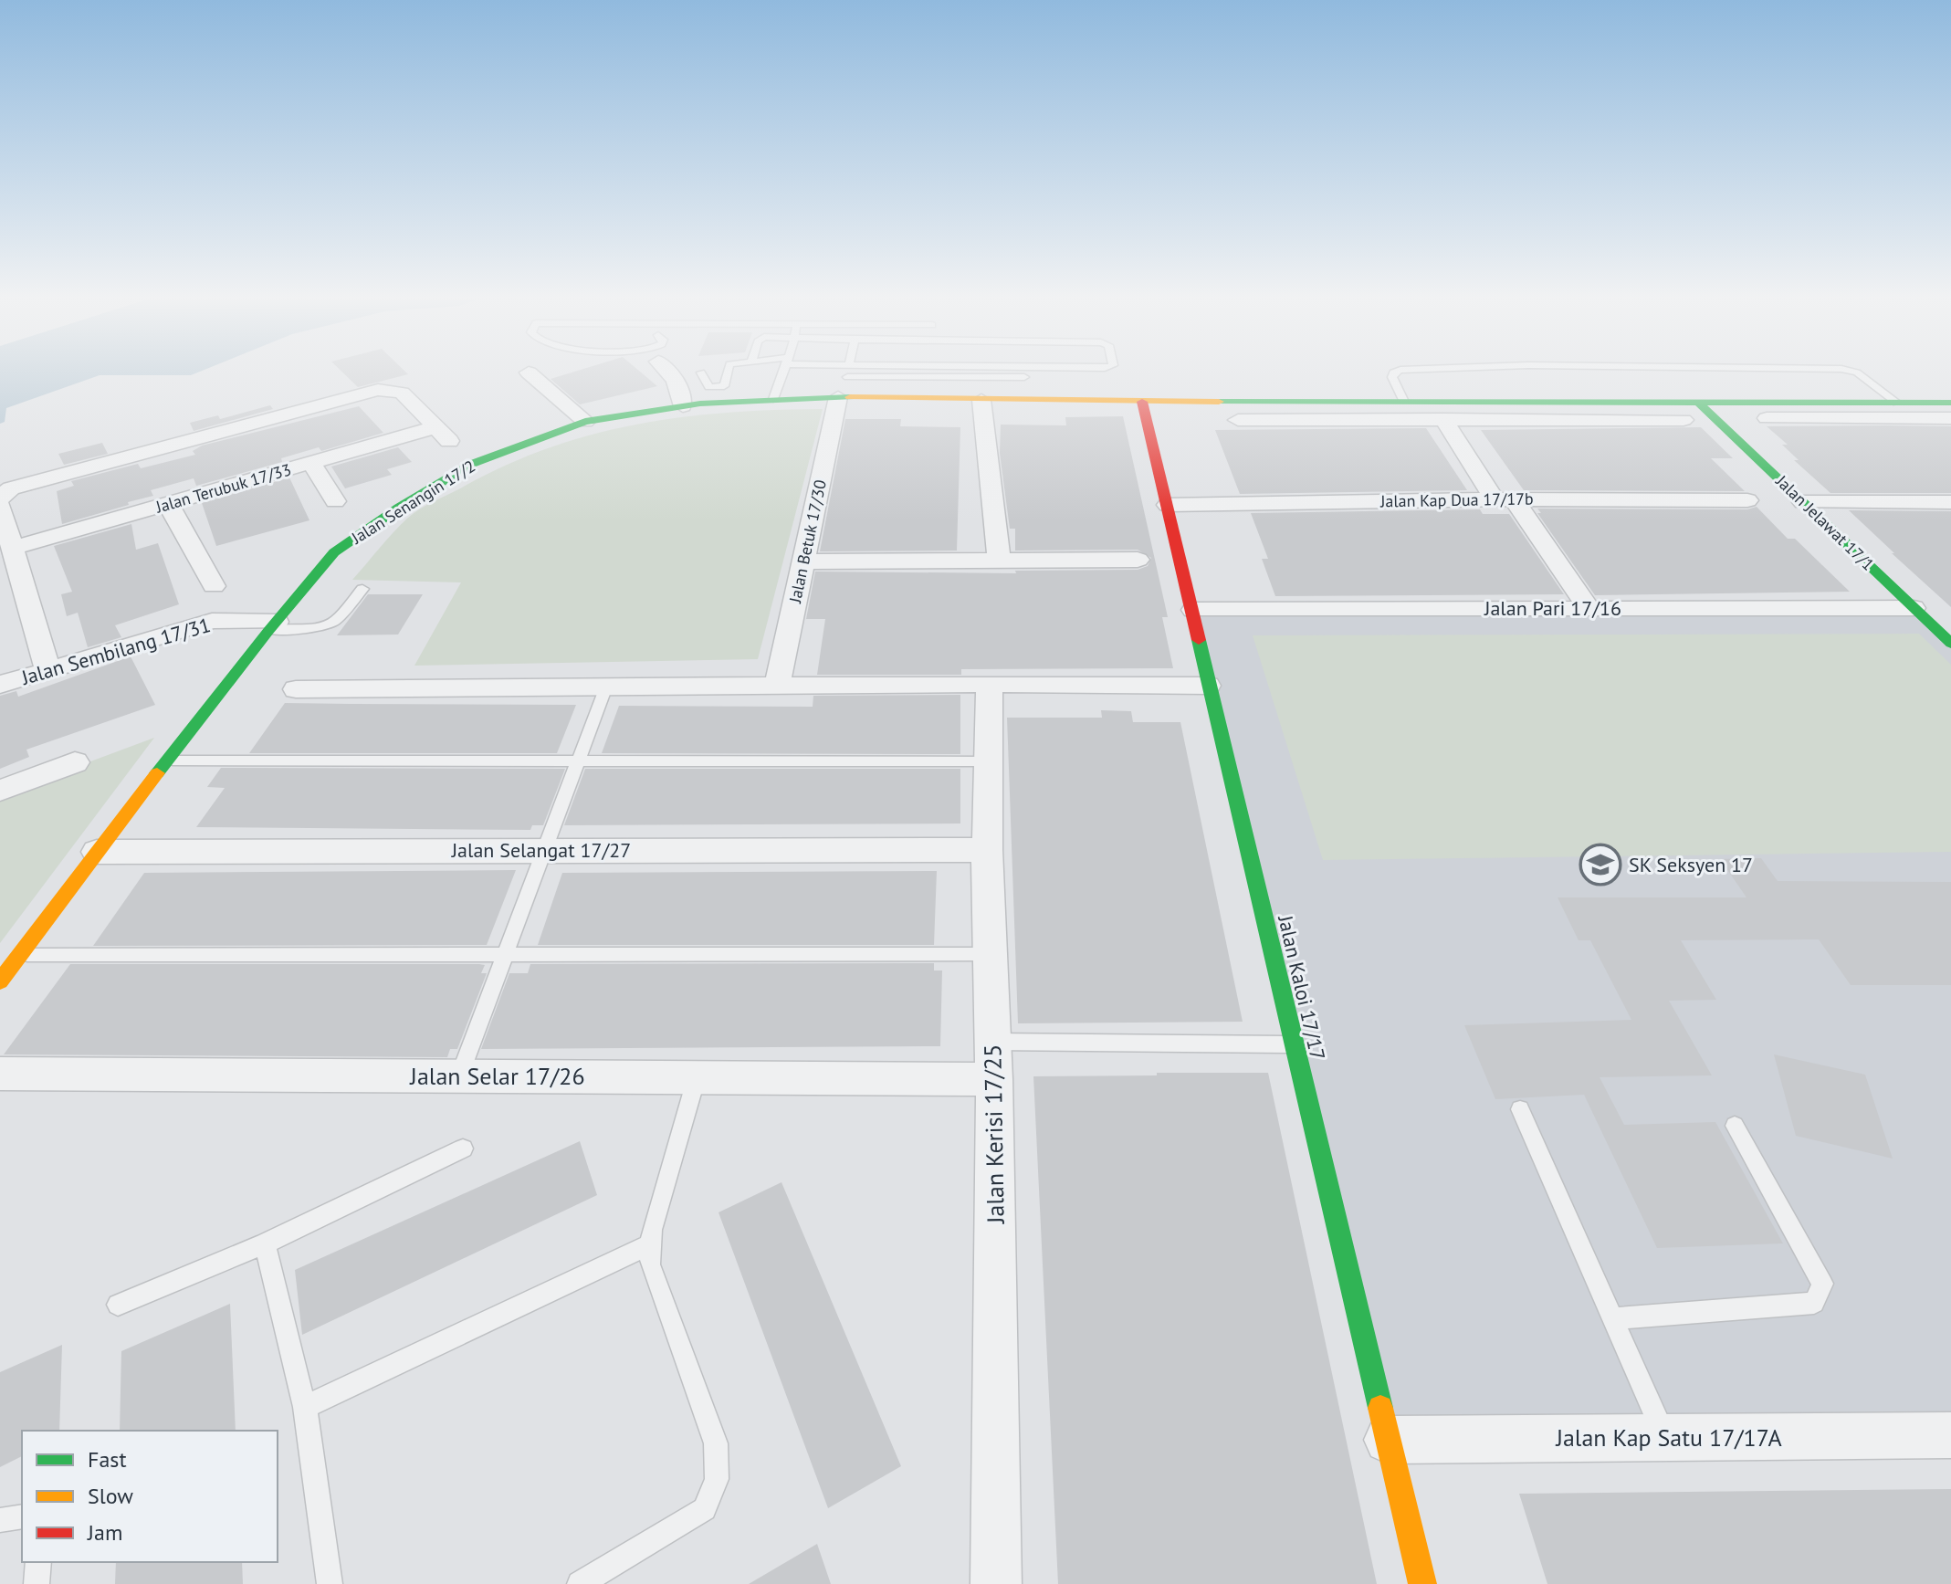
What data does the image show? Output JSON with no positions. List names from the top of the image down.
{
  "streets": {
    "street": [
      "Jalan Terubuk 17/33",
      "Jalan Kap Dua 17/17b",
      "Jalan Senangin 17/2",
      "Jalan Jelawat 17/1",
      "Jalan Betuk 17/30",
      "Jalan Pari 17/16",
      "Jalan Sembilang 17/31",
      "Jalan Selangat 17/27",
      "Jalan Kaloi 17/17",
      "Jalan Selar 17/26",
      "Jalan Kerisi 17/25",
      "Jalan Kap Satu 17/17A"
    ]
  },
  "crossings": [
    ["Jalan Kap Dua 17/17b", "Jalan Kaloi 17/17"],
    ["Jalan Senangin 17/2", "Jalan Jelawat 17/1"],
    ["Jalan Senangin 17/2", "Jalan Betuk 17/30"],
    ["Jalan Senangin 17/2", "Jalan Sembilang 17/31"],
    ["Jalan Senangin 17/2", "Jalan Selangat 17/27"],
    ["Jalan Senangin 17/2", "Jalan Kaloi 17/17"],
    ["Jalan Jelawat 17/1", "Jalan Pari 17/16"],
    ["Jalan Pari 17/16", "Jalan Kaloi 17/17"],
    ["Jalan Selangat 17/27", "Jalan Kerisi 17/25"],
    ["Jalan Kaloi 17/17", "Jalan Kap Satu 17/17A"],
    ["Jalan Selar 17/26", "Jalan Kerisi 17/25"]
  ],
  "places": {
    "school or university": ["SK Seksyen 17"]
  },
  "legend": ["Fast", "Slow", "Jam"]
}
